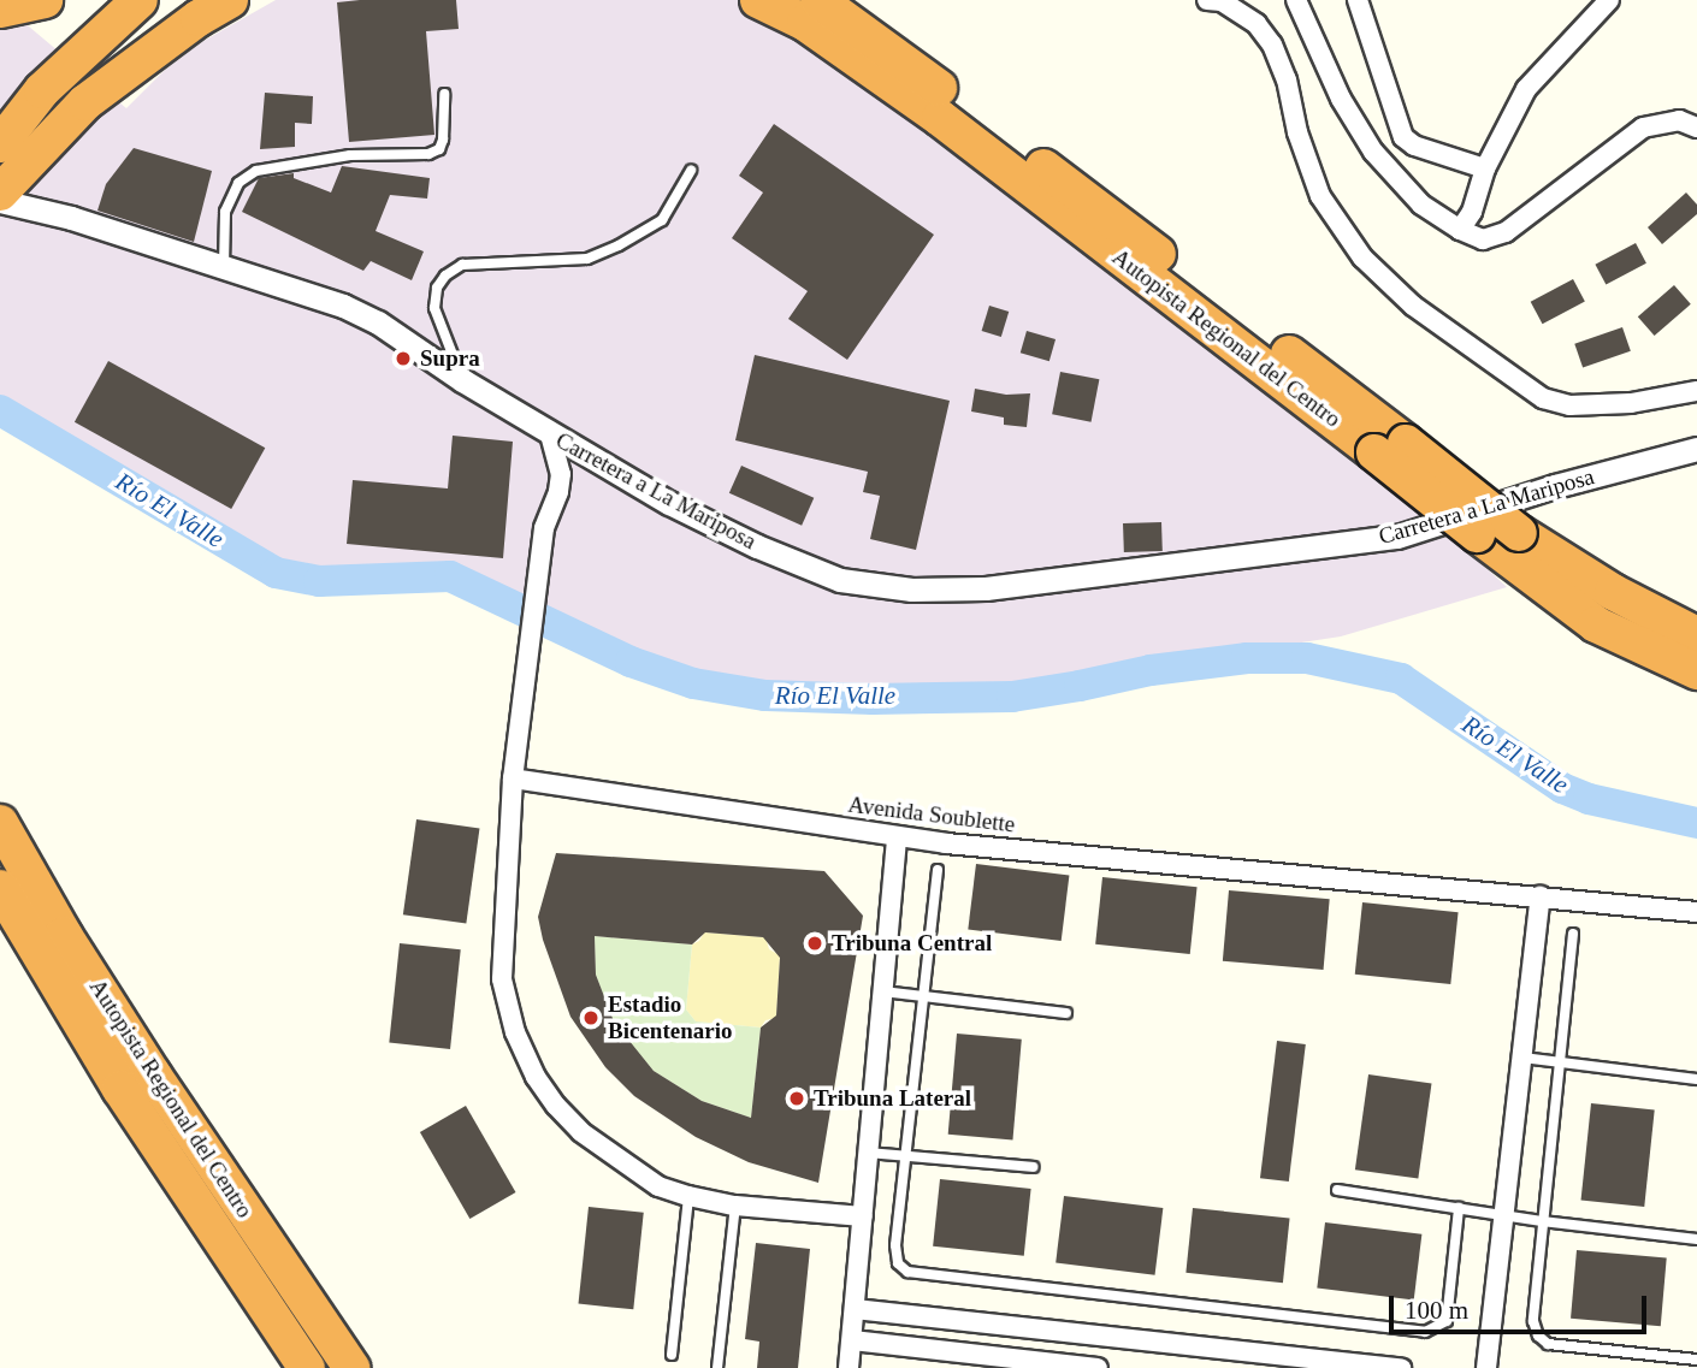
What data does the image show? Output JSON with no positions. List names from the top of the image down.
{
  "streets": {
    "highway": ["Autopista Regional del Centro"],
    "street": ["Carretera a La Mariposa", "Avenida Soublette"]
  },
  "water": ["Río El Valle"],
  "places": [
    "Supra",
    "Tribuna Central",
    "Estadio Bicentenario",
    "Tribuna Lateral"
  ],
  "scale_bar": "100 m"
}
